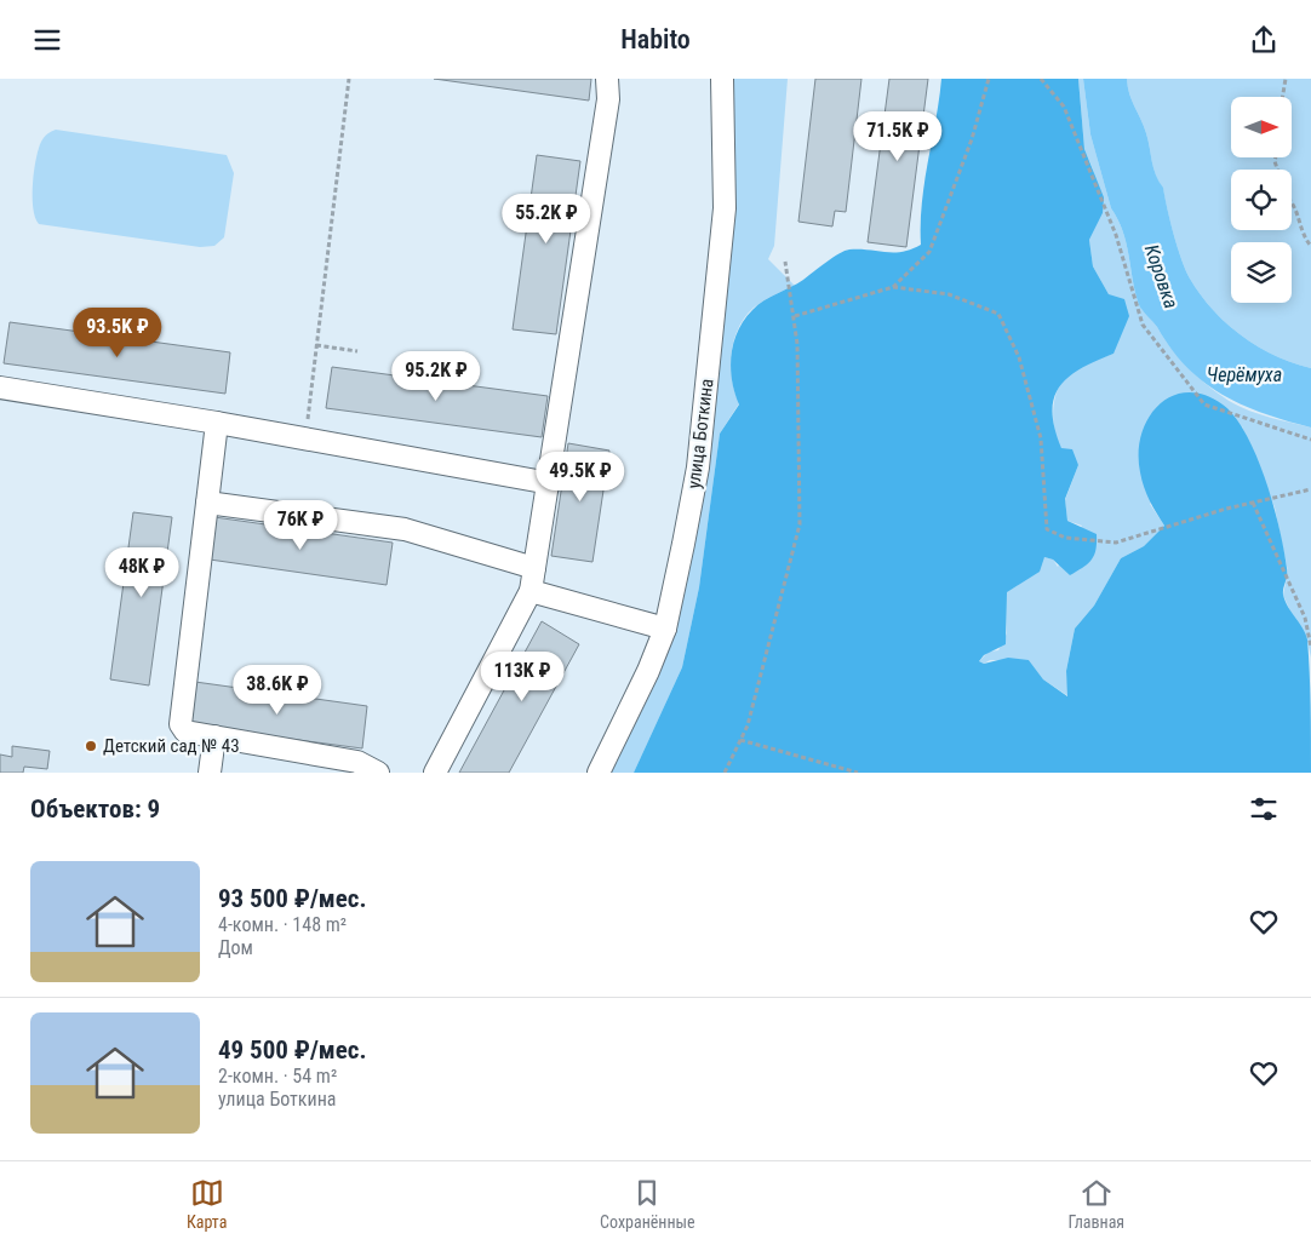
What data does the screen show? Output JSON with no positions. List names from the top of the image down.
{
  "streets": {
    "street": ["улица Боткина"]
  },
  "water": ["Коровка", "Черёмуха"],
  "places": ["Детский сад № 43"],
  "north": "right",
  "page": {
    "header": "Habito",
    "price": [
      "71.5K ₽",
      "55.2K ₽",
      "93.5K ₽",
      "95.2K ₽",
      "49.5K ₽",
      "76K ₽",
      "48K ₽",
      "113K ₽",
      "38.6K ₽"
    ],
    "heading": "Объектов: 9",
    "list": [
      {
        "name": "93 500 ₽/мес.",
        "note": "4-комн. · 148 m² · Дом"
      },
      {
        "name": "49 500 ₽/мес.",
        "note": "2-комн. · 54 m² · улица Боткина"
      }
    ],
    "tabs": ["Карта", "Сохранённые", "Главная"]
  }
}
